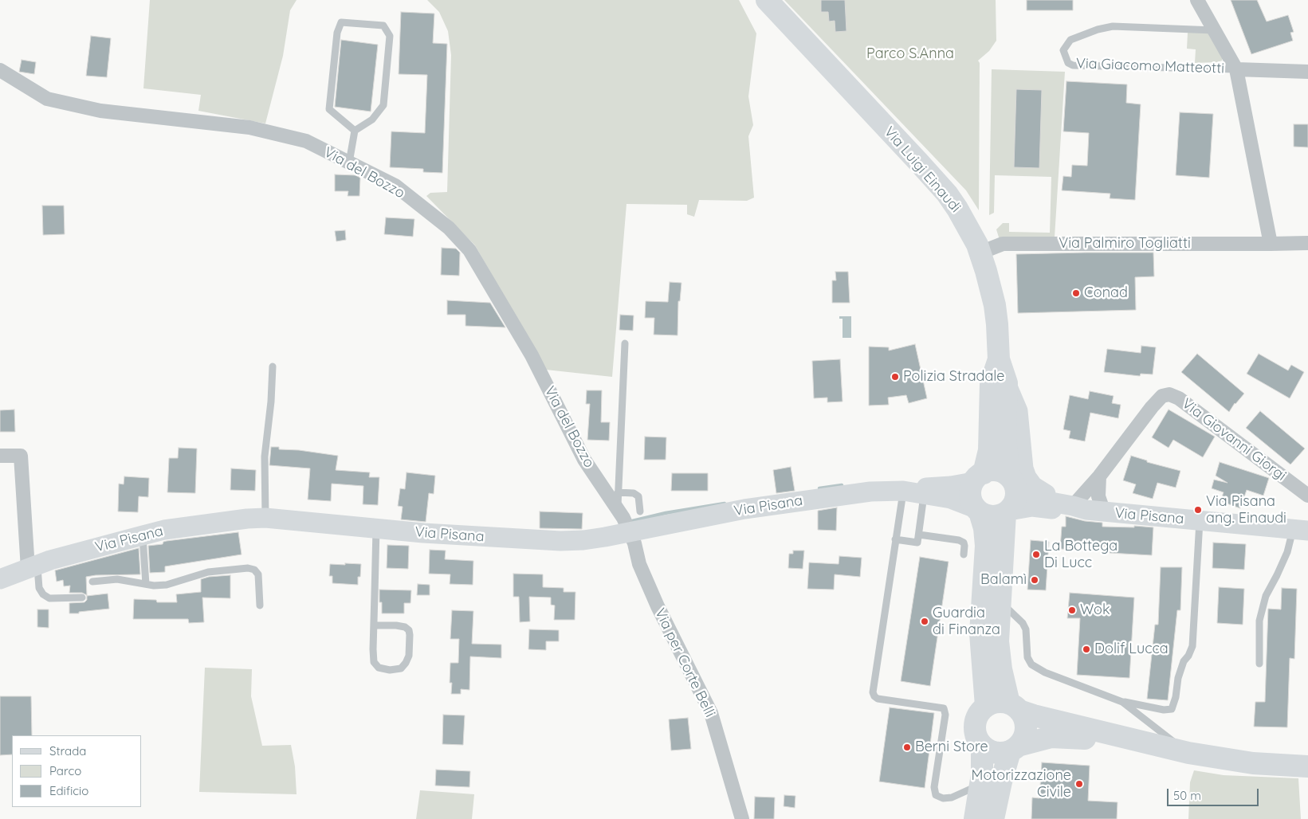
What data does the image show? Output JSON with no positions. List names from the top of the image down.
{
  "streets": {
    "main road": ["Via Luigi Einaudi", "Via Pisana"],
    "street": [
      "Via Giacomo Matteotti",
      "Via del Bozzo",
      "Via Palmiro Togliatti",
      "Via Giovanni Giorgi",
      "Via per Corte Belli"
    ]
  },
  "crossings": [
    ["Via Luigi Einaudi", "Via Palmiro Togliatti"],
    ["Via Luigi Einaudi", "Via Pisana"],
    ["Via del Bozzo", "Via Pisana"],
    ["Via del Bozzo", "Via per Corte Belli"],
    ["Via Giovanni Giorgi", "Via Pisana"],
    ["Via Pisana", "Via per Corte Belli"]
  ],
  "parks": ["Parco S.Anna"],
  "places": [
    "Conad",
    "Polizia Stradale",
    "Via Pisana ang. Einaudi",
    "La Bottega Di Lucc",
    "Balamì",
    "Wok",
    "Guardia di Finanza",
    "Dolif Lucca",
    "Berni Store",
    "Motorizzazione Civile"
  ],
  "legend": ["Strada", "Parco", "Edificio"],
  "scale_bar": "50 m"
}
